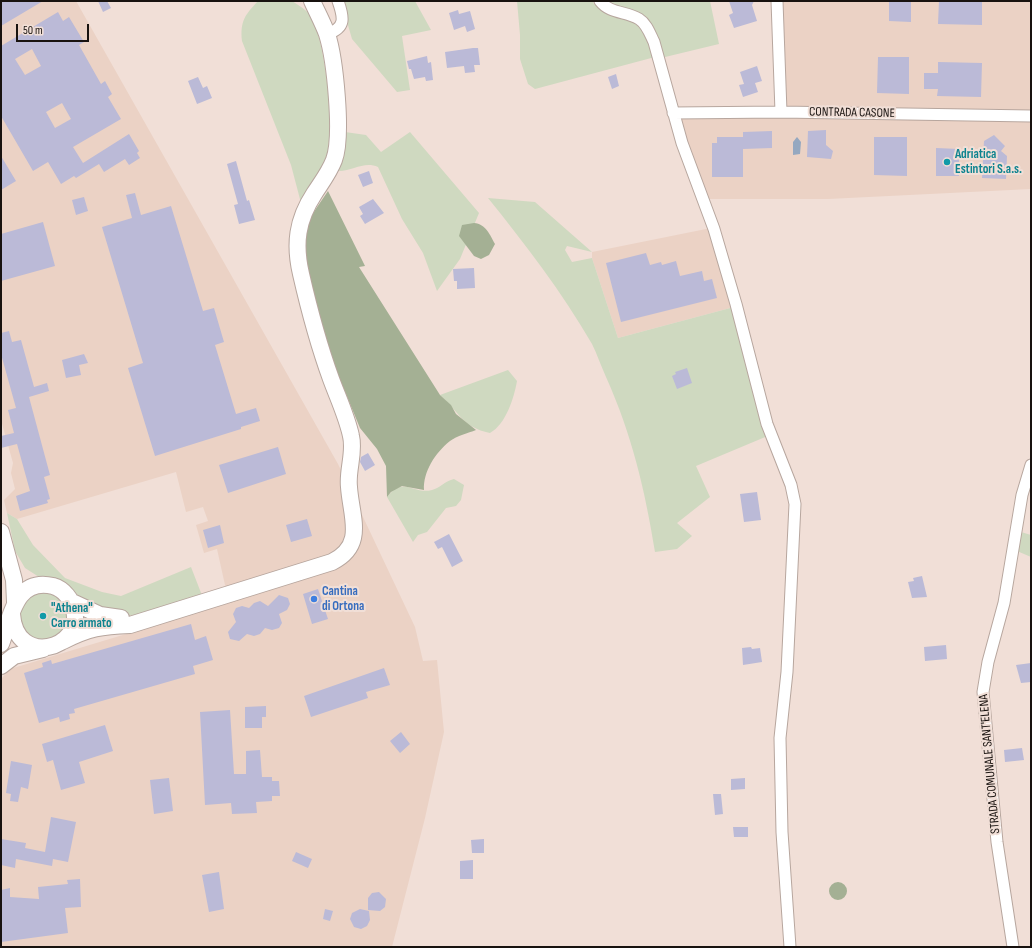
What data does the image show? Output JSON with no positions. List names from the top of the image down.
{
  "streets": {
    "street": ["CONTRADA CASONE", "STRADA COMUNALE SANT'ELENA"]
  },
  "places": ["Adriatica Estintori S.a.s.", "Cantina di Ortona", "\"Athena\" Carro armato"],
  "scale_bar": "50 m"
}
